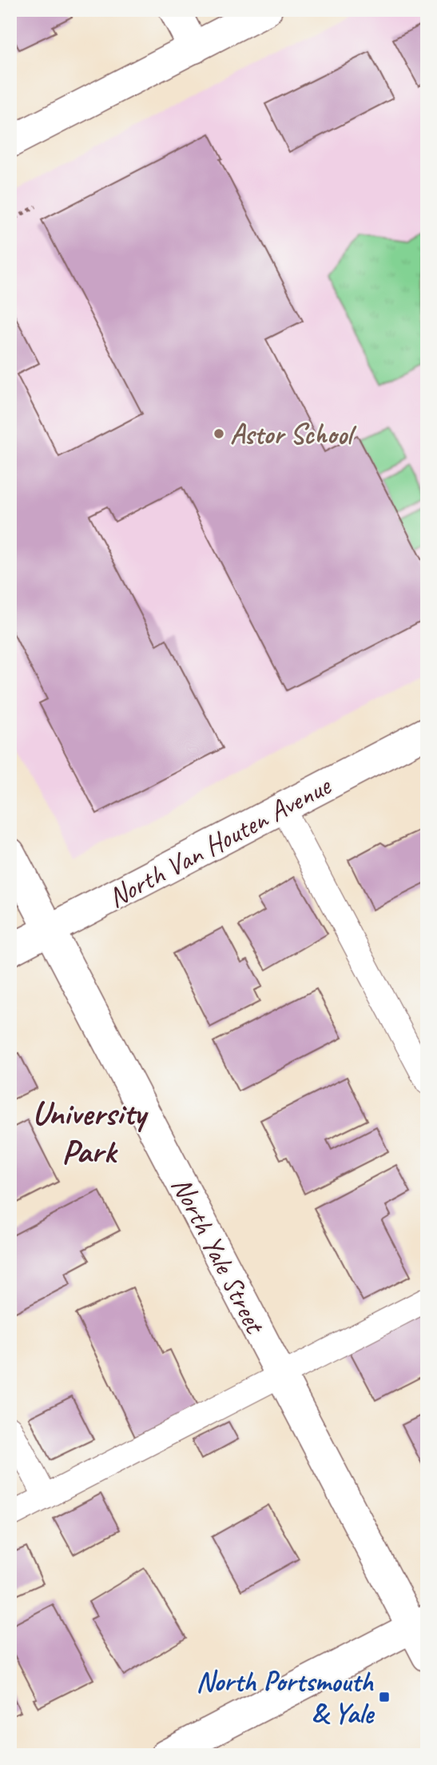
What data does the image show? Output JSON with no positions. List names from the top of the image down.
{
  "streets": {
    "street": ["North Van Houten Avenue", "North Yale Street"]
  },
  "crossings": [
    ["North Van Houten Avenue", "North Yale Street"]
  ],
  "districts": ["University Park"],
  "places": {
    "other": ["Astor School"],
    "transit": ["North Portsmouth & Yale"]
  }
}
